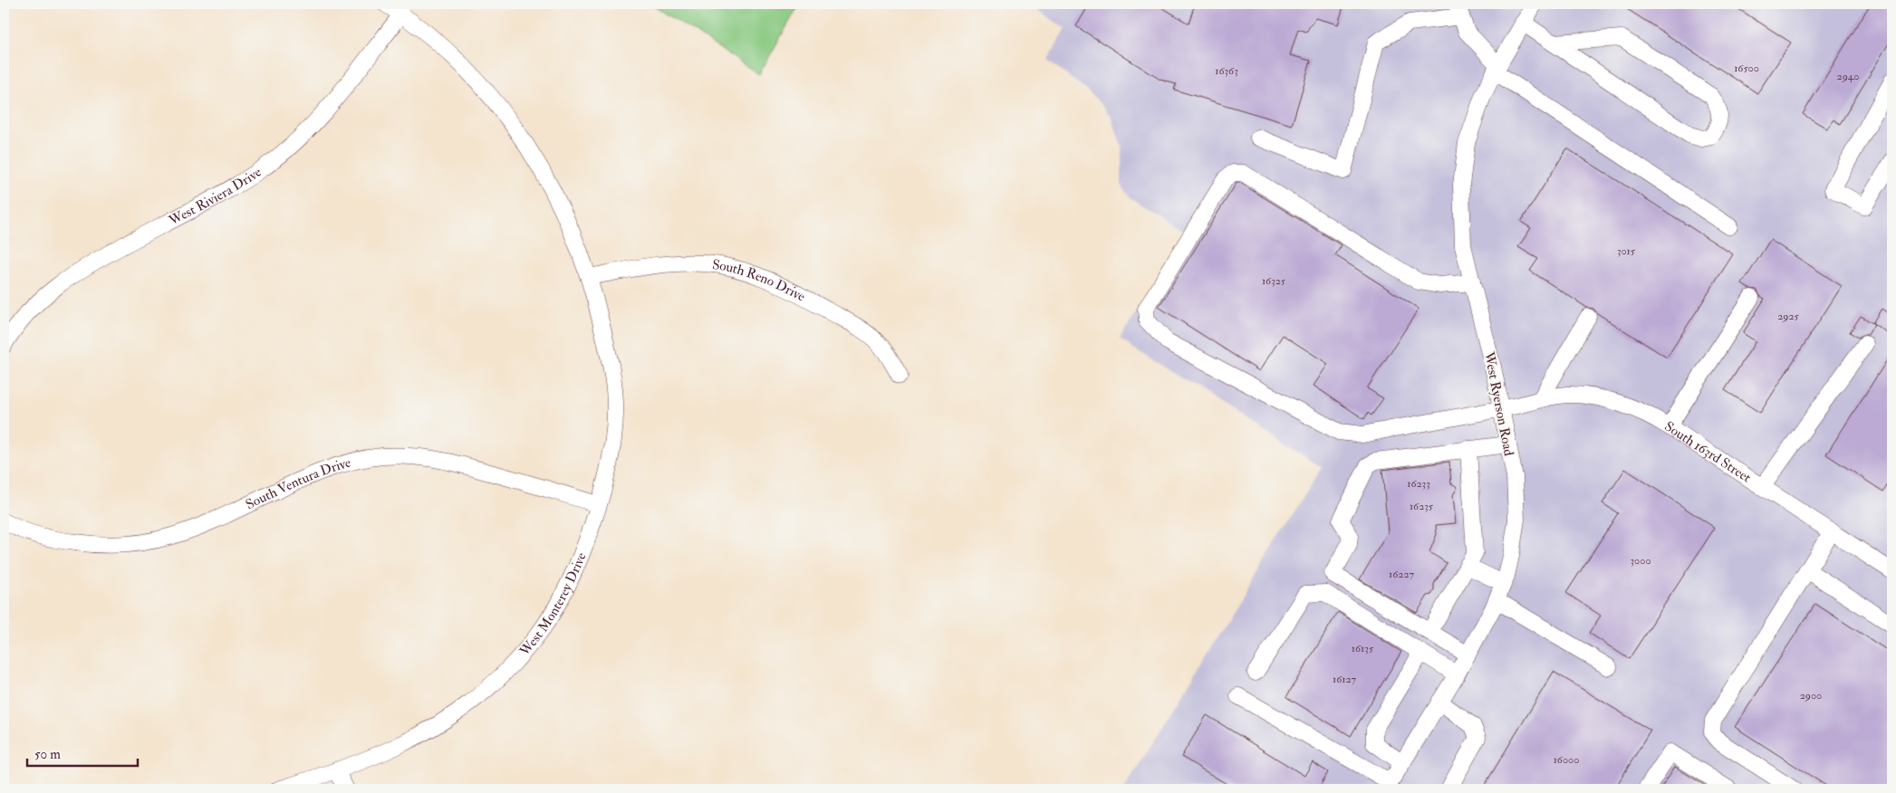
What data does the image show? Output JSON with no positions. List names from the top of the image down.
{
  "streets": {
    "street": [
      "West Riviera Drive",
      "South Reno Drive",
      "West Ryerson Road",
      "South 163rd Street",
      "South Ventura Drive",
      "West Monterey Drive"
    ]
  },
  "crossings": [
    ["West Riviera Drive", "West Monterey Drive"],
    ["South Reno Drive", "West Monterey Drive"],
    ["West Ryerson Road", "South 163rd Street"],
    ["South Ventura Drive", "West Monterey Drive"]
  ],
  "house_numbers": [
    "16500",
    "16363",
    "2940",
    "3015",
    "16325",
    "2925",
    "16233",
    "16235",
    "3000",
    "16227",
    "16135",
    "16127",
    "2900",
    "16000"
  ],
  "scale_bar": "50 m"
}
